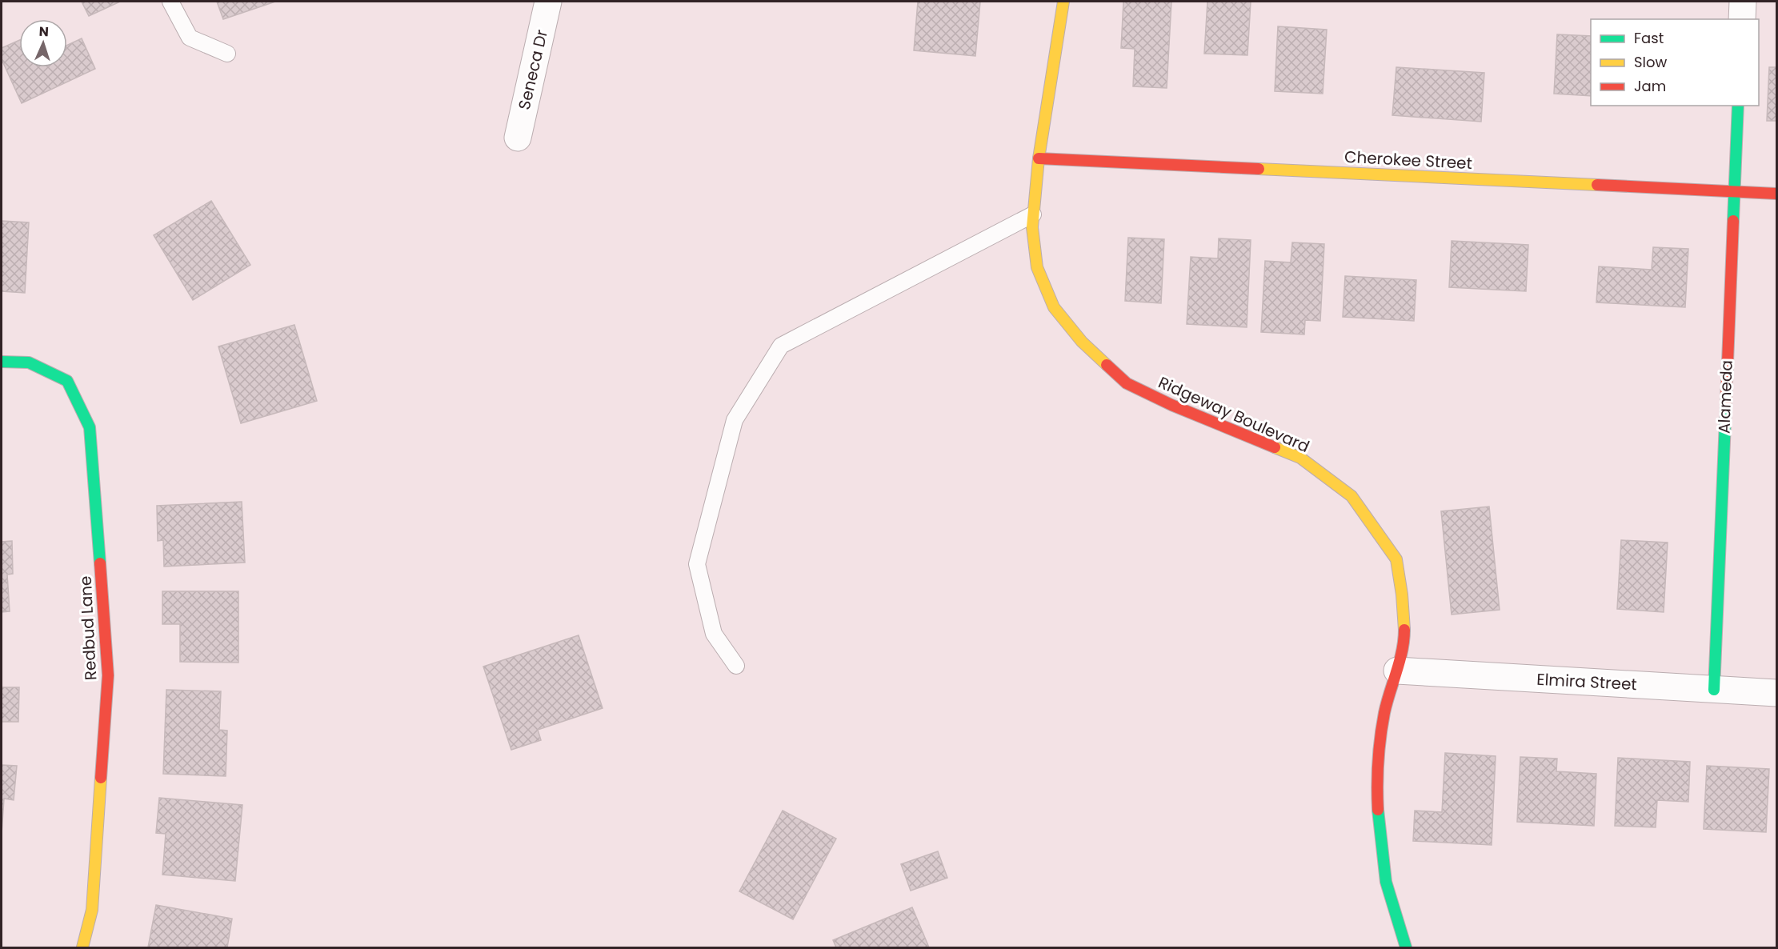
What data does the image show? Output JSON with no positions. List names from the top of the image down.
{
  "streets": {
    "street": [
      "Seneca Dr",
      "Cherokee Street",
      "Alameda",
      "Ridgeway Boulevard",
      "Redbud Lane",
      "Elmira Street"
    ]
  },
  "crossings": [
    ["Cherokee Street", "Alameda"],
    ["Cherokee Street", "Ridgeway Boulevard"],
    ["Alameda", "Elmira Street"],
    ["Ridgeway Boulevard", "Elmira Street"]
  ],
  "legend": ["Fast", "Slow", "Jam"],
  "north": "top"
}
